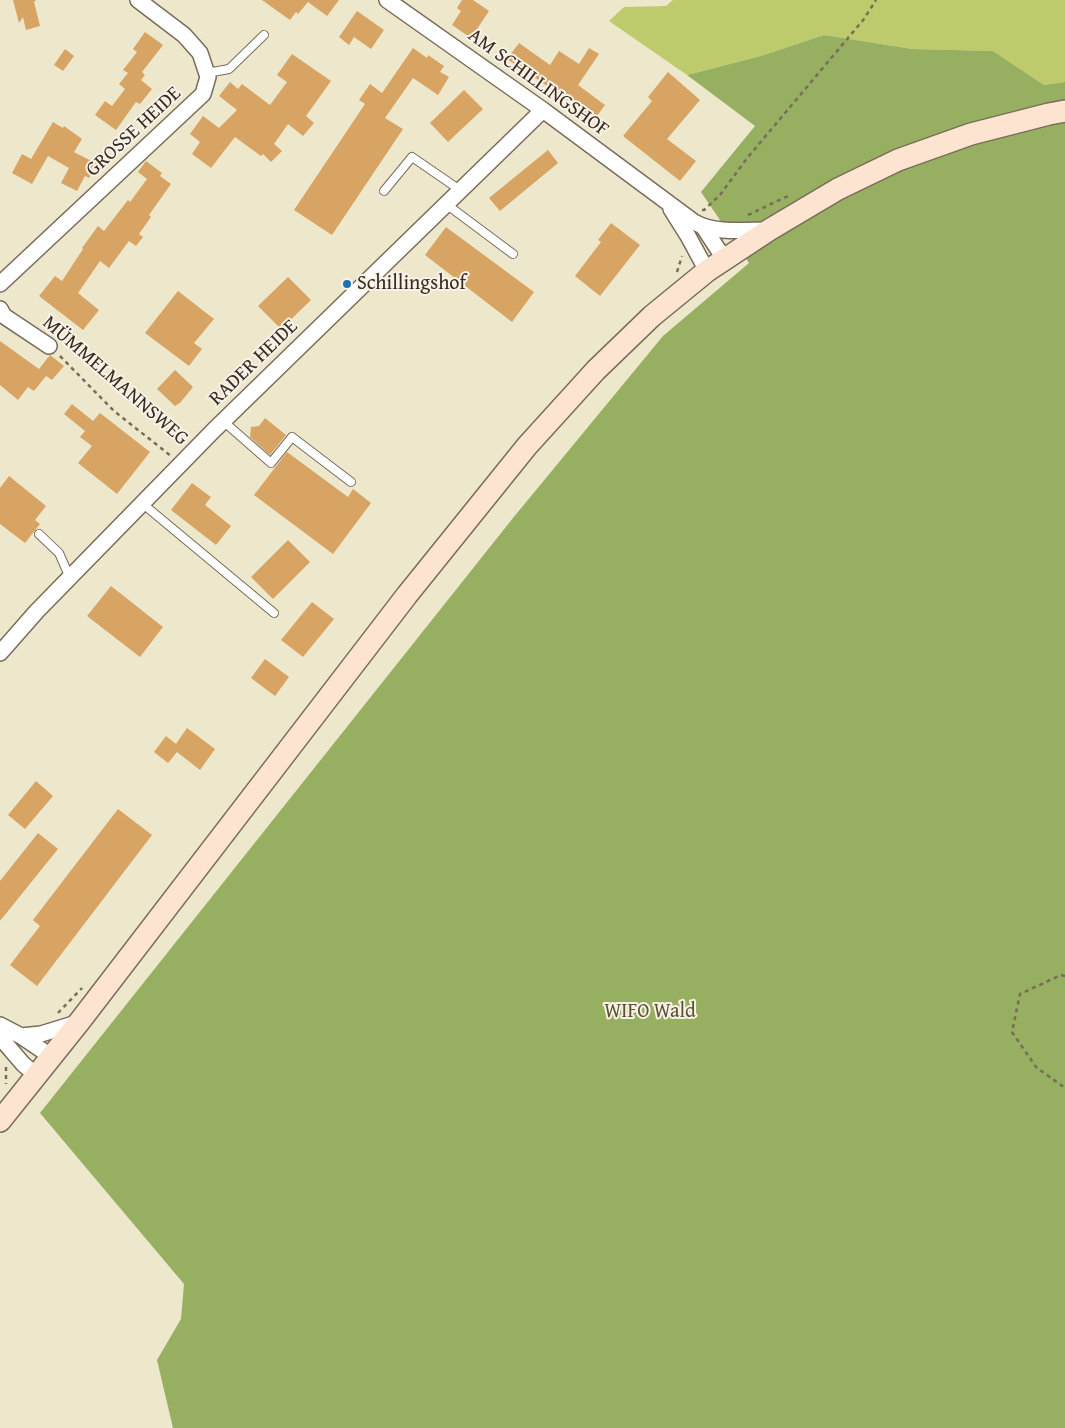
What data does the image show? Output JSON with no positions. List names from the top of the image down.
{
  "streets": {
    "street": [
      "AM SCHILLINGSHOF",
      "GROSSE HEIDE",
      "RADER HEIDE",
      "MÜMMELMANNSWEG"
    ]
  },
  "crossings": [
    ["AM SCHILLINGSHOF", "RADER HEIDE"],
    ["RADER HEIDE", "MÜMMELMANNSWEG"]
  ],
  "parks": ["WIFO Wald"],
  "places": ["Schillingshof"]
}
